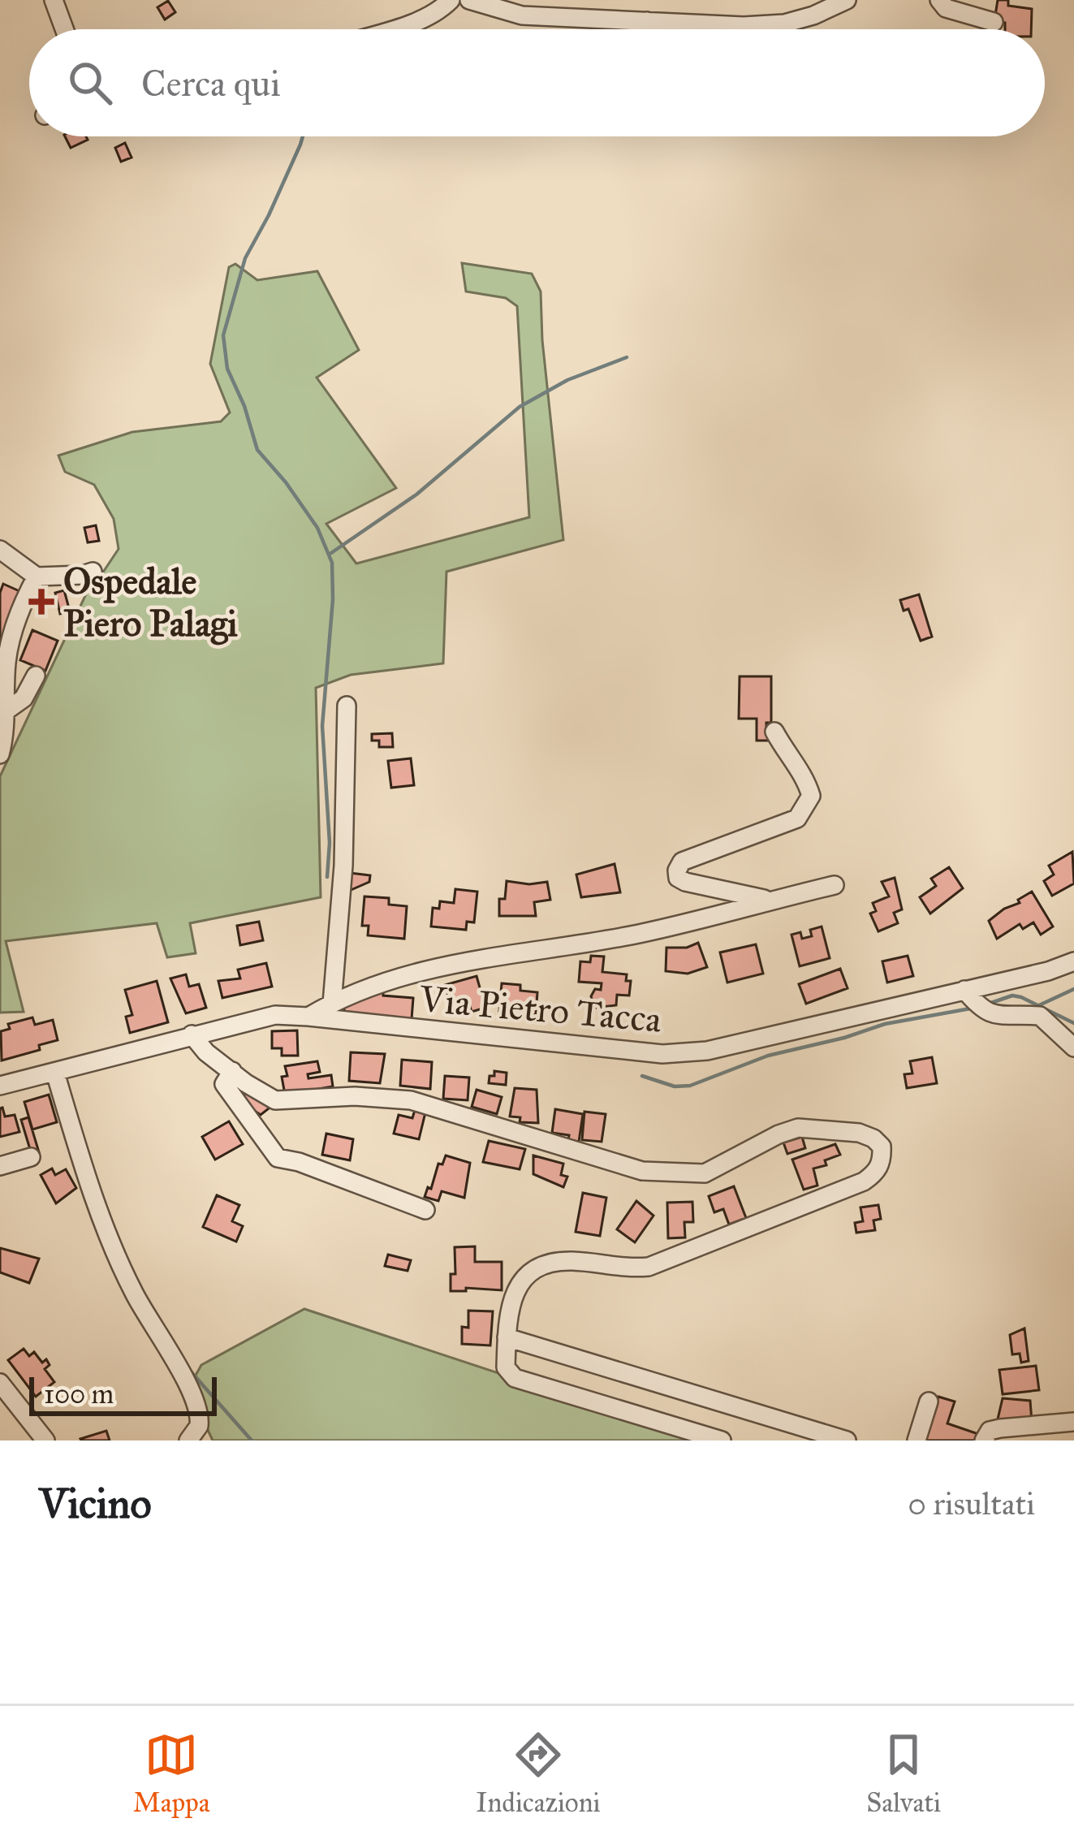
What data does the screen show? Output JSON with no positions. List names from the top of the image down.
{
  "streets": {
    "street": ["Via Pietro Tacca"]
  },
  "places": {
    "health": ["Ospedale Piero Palagi"]
  },
  "scale_bar": "100 m",
  "page": {
    "search": "Cerca qui",
    "scale": "100 m",
    "heading": ["Vicino", "0 risultati"],
    "nav": ["Mappa", "Indicazioni", "Salvati"]
  }
}
